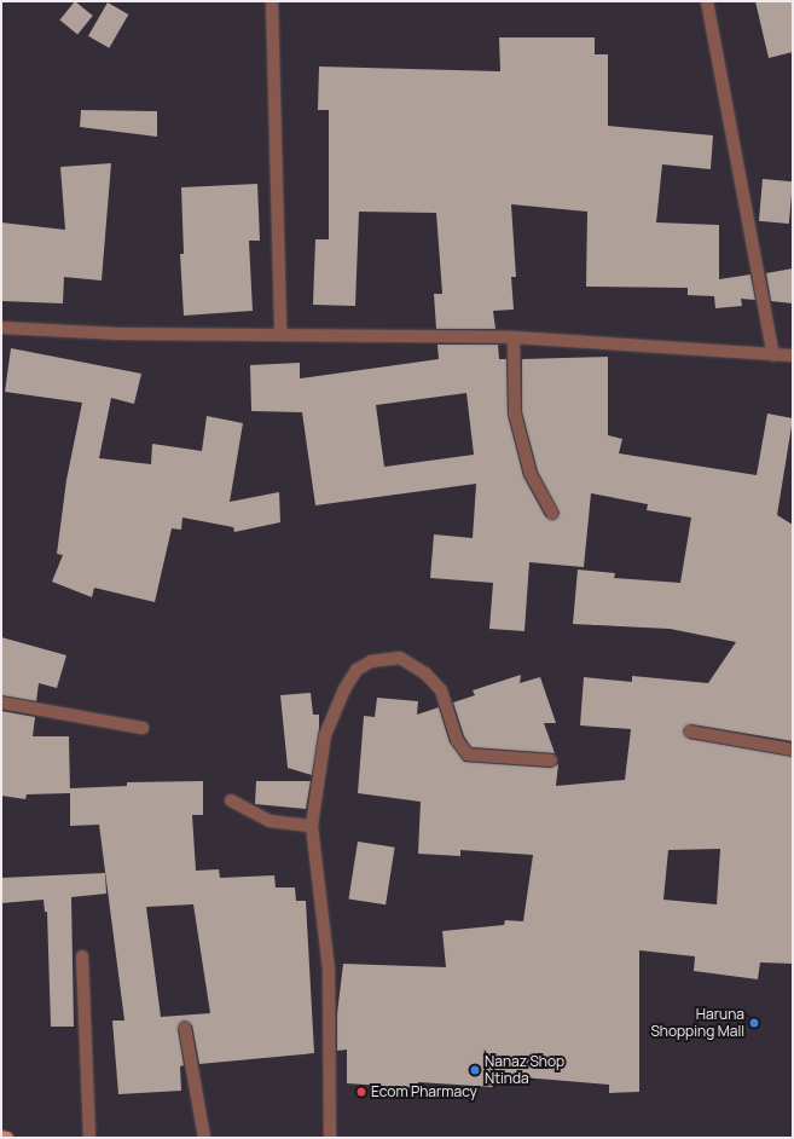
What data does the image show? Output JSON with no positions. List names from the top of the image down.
{
  "places": ["Haruna Shopping Mall", "Nanaz Shop Ntinda", "Ecom Pharmacy"]
}
